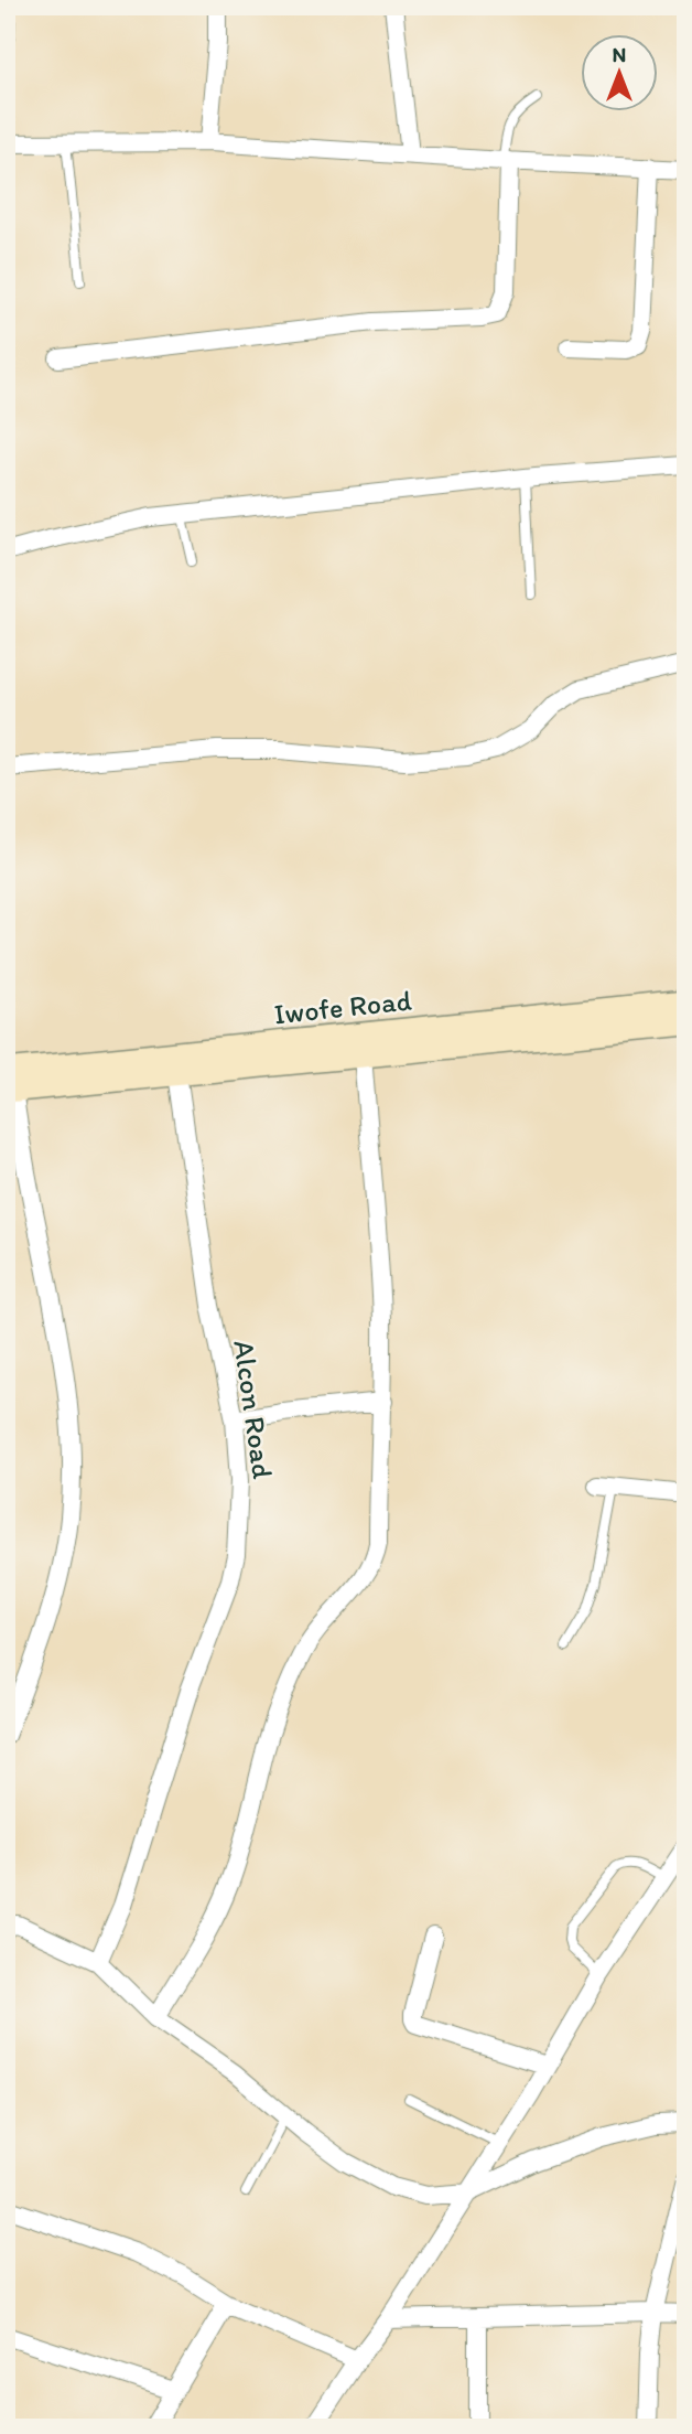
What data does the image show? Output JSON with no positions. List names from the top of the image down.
{
  "streets": {
    "street": ["Iwofe Road", "Alcon Road"]
  },
  "crossings": [
    ["Iwofe Road", "Alcon Road"]
  ],
  "north": "top"
}
